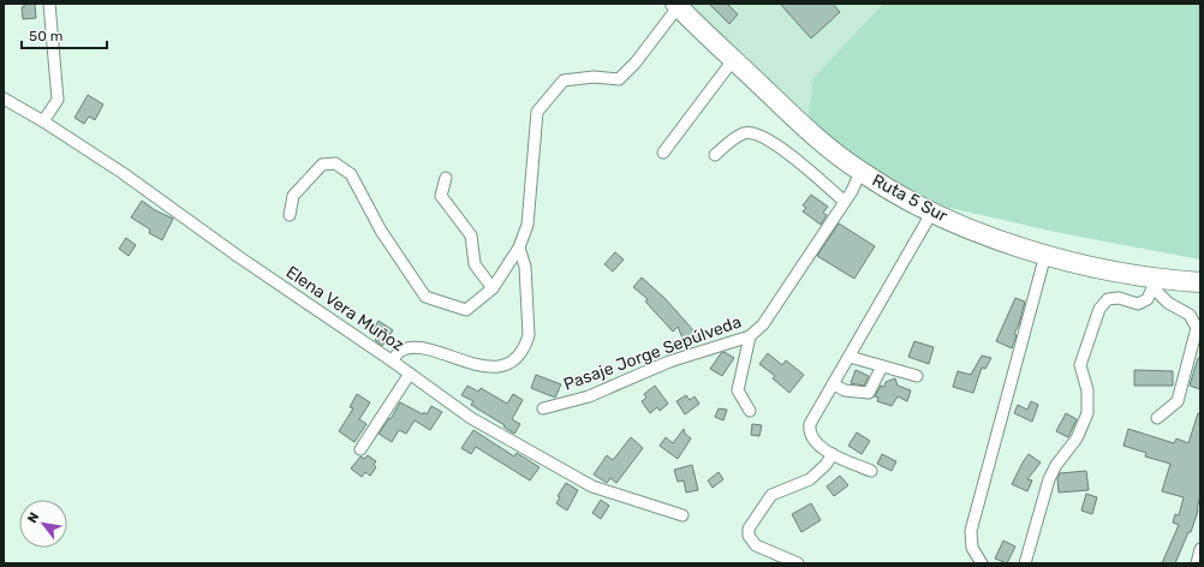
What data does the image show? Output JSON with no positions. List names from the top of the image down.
{
  "streets": {
    "highway": ["Ruta 5 Sur"],
    "street": ["Elena Vera Muñoz", "Pasaje Jorge Sepúlveda"]
  },
  "crossings": [
    ["Ruta 5 Sur", "Pasaje Jorge Sepúlveda"]
  ],
  "scale_bar": "50 m",
  "north": "top left"
}
